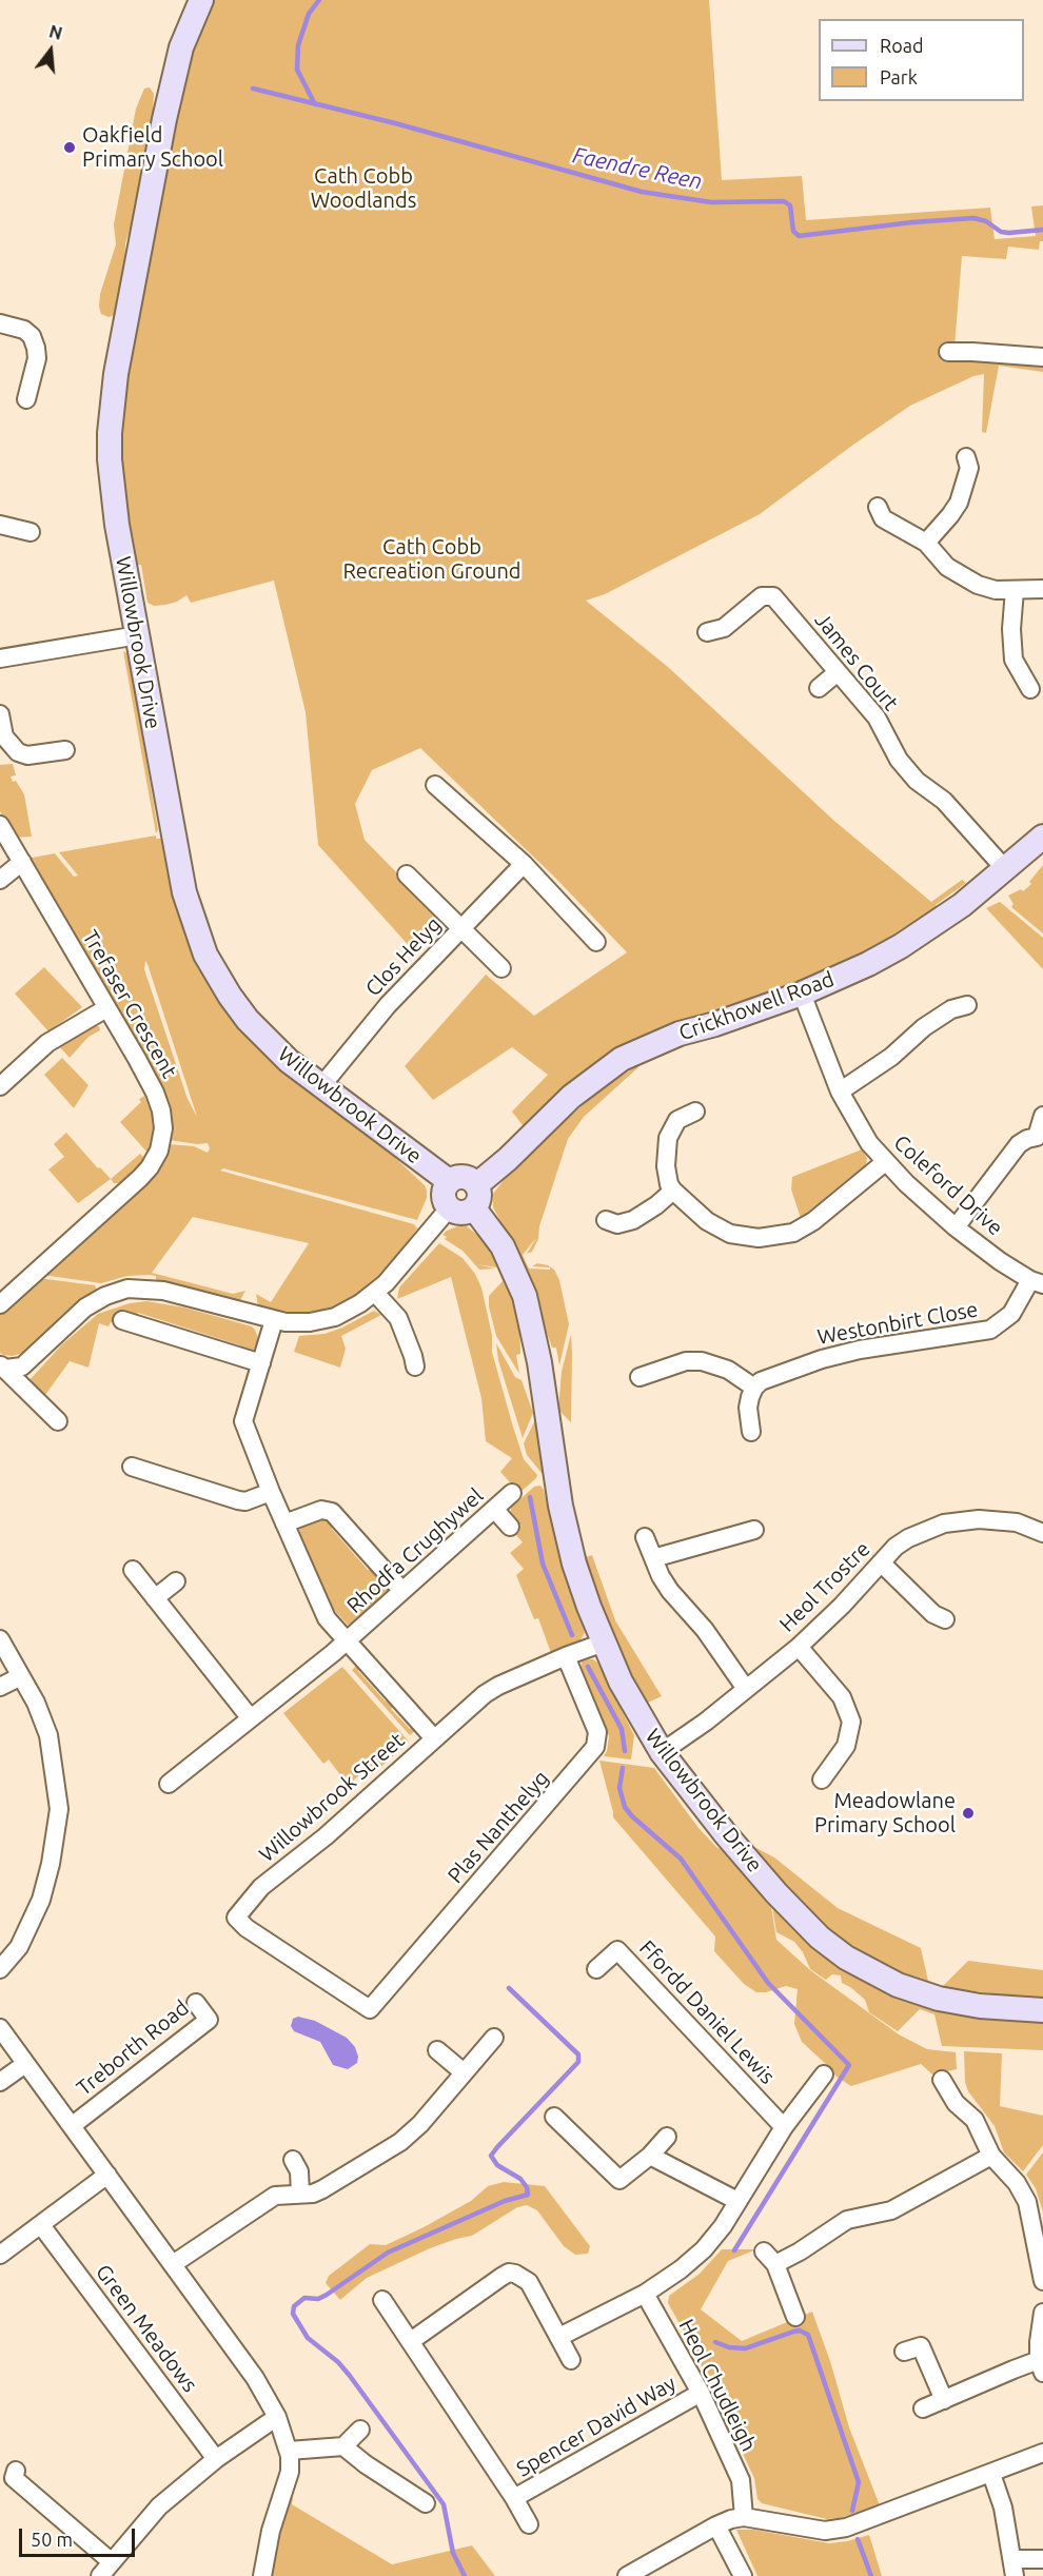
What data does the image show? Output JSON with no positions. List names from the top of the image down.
{
  "streets": {
    "street": [
      "Willowbrook Drive",
      "James Court",
      "Clos Helyg",
      "Trefaser Crescent",
      "Crickhowell Road",
      "Coleford Drive",
      "Westonbirt Close",
      "Rhodfa Crughywel",
      "Heol Trostre",
      "Willowbrook Street",
      "Plas Nanthelyg",
      "Ffordd Daniel Lewis",
      "Treborth Road",
      "Green Meadows",
      "Heol Chudleigh",
      "Spencer David Way"
    ]
  },
  "crossings": [
    ["Willowbrook Drive", "Clos Helyg"],
    ["Willowbrook Drive", "Crickhowell Road"],
    ["Willowbrook Drive", "Heol Trostre"],
    ["Willowbrook Drive", "Willowbrook Street"],
    ["James Court", "Crickhowell Road"],
    ["Crickhowell Road", "Coleford Drive"],
    ["Coleford Drive", "Westonbirt Close"],
    ["Rhodfa Crughywel", "Willowbrook Street"],
    ["Willowbrook Street", "Plas Nanthelyg"],
    ["Heol Chudleigh", "Spencer David Way"]
  ],
  "water": ["Faendre Reen"],
  "parks": ["Cath Cobb Woodlands", "Cath Cobb Recreation Ground"],
  "places": ["Oakfield Primary School", "Meadowlane Primary School"],
  "legend": ["Road", "Park"],
  "scale_bar": "50 m",
  "north": "top"
}
